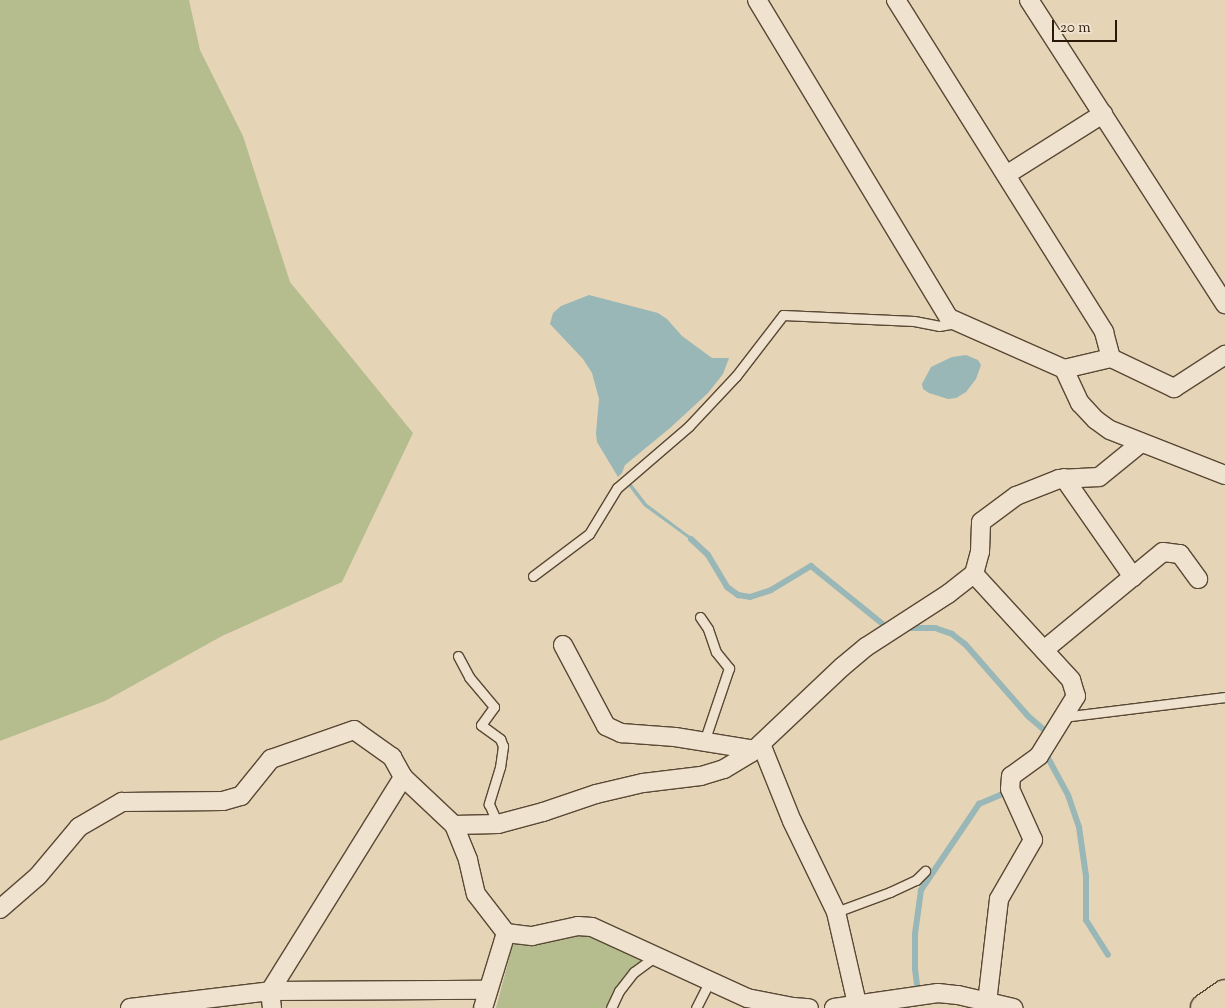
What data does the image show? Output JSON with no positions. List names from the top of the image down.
{
  "scale_bar": "20 m"
}
